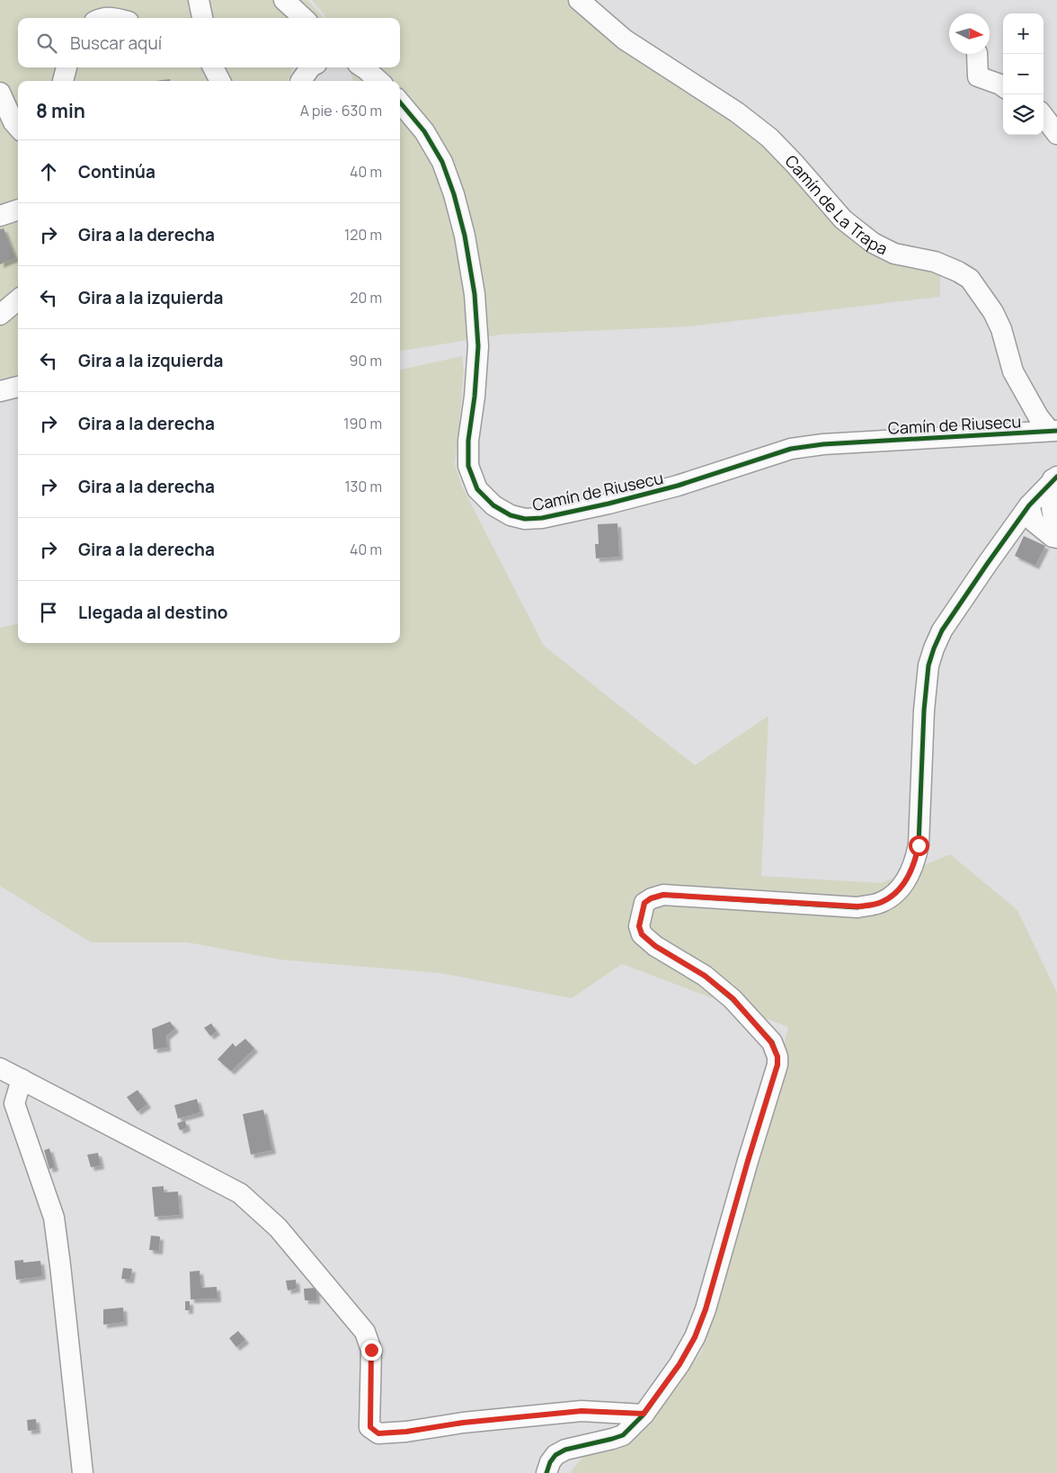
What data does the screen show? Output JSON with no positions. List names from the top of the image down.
{
  "streets": {
    "street": ["Camín de La Trapa", "Camín de Riusecu"]
  },
  "crossings": [
    ["Camín de La Trapa", "Camín de Riusecu"]
  ],
  "north": "right",
  "page": {
    "map_buttons": ["+", "−"],
    "search": "Buscar aquí",
    "heading": ["8 min", "A pie · 630 m"],
    "list": [
      ["Continúa", "40 m"],
      ["Gira a la derecha", "120 m"],
      ["Gira a la izquierda", "20 m"],
      ["Gira a la izquierda", "90 m"],
      ["Gira a la derecha", "190 m"],
      ["Gira a la derecha", "130 m"],
      ["Gira a la derecha", "40 m"],
      "Llegada al destino"
    ]
  }
}
